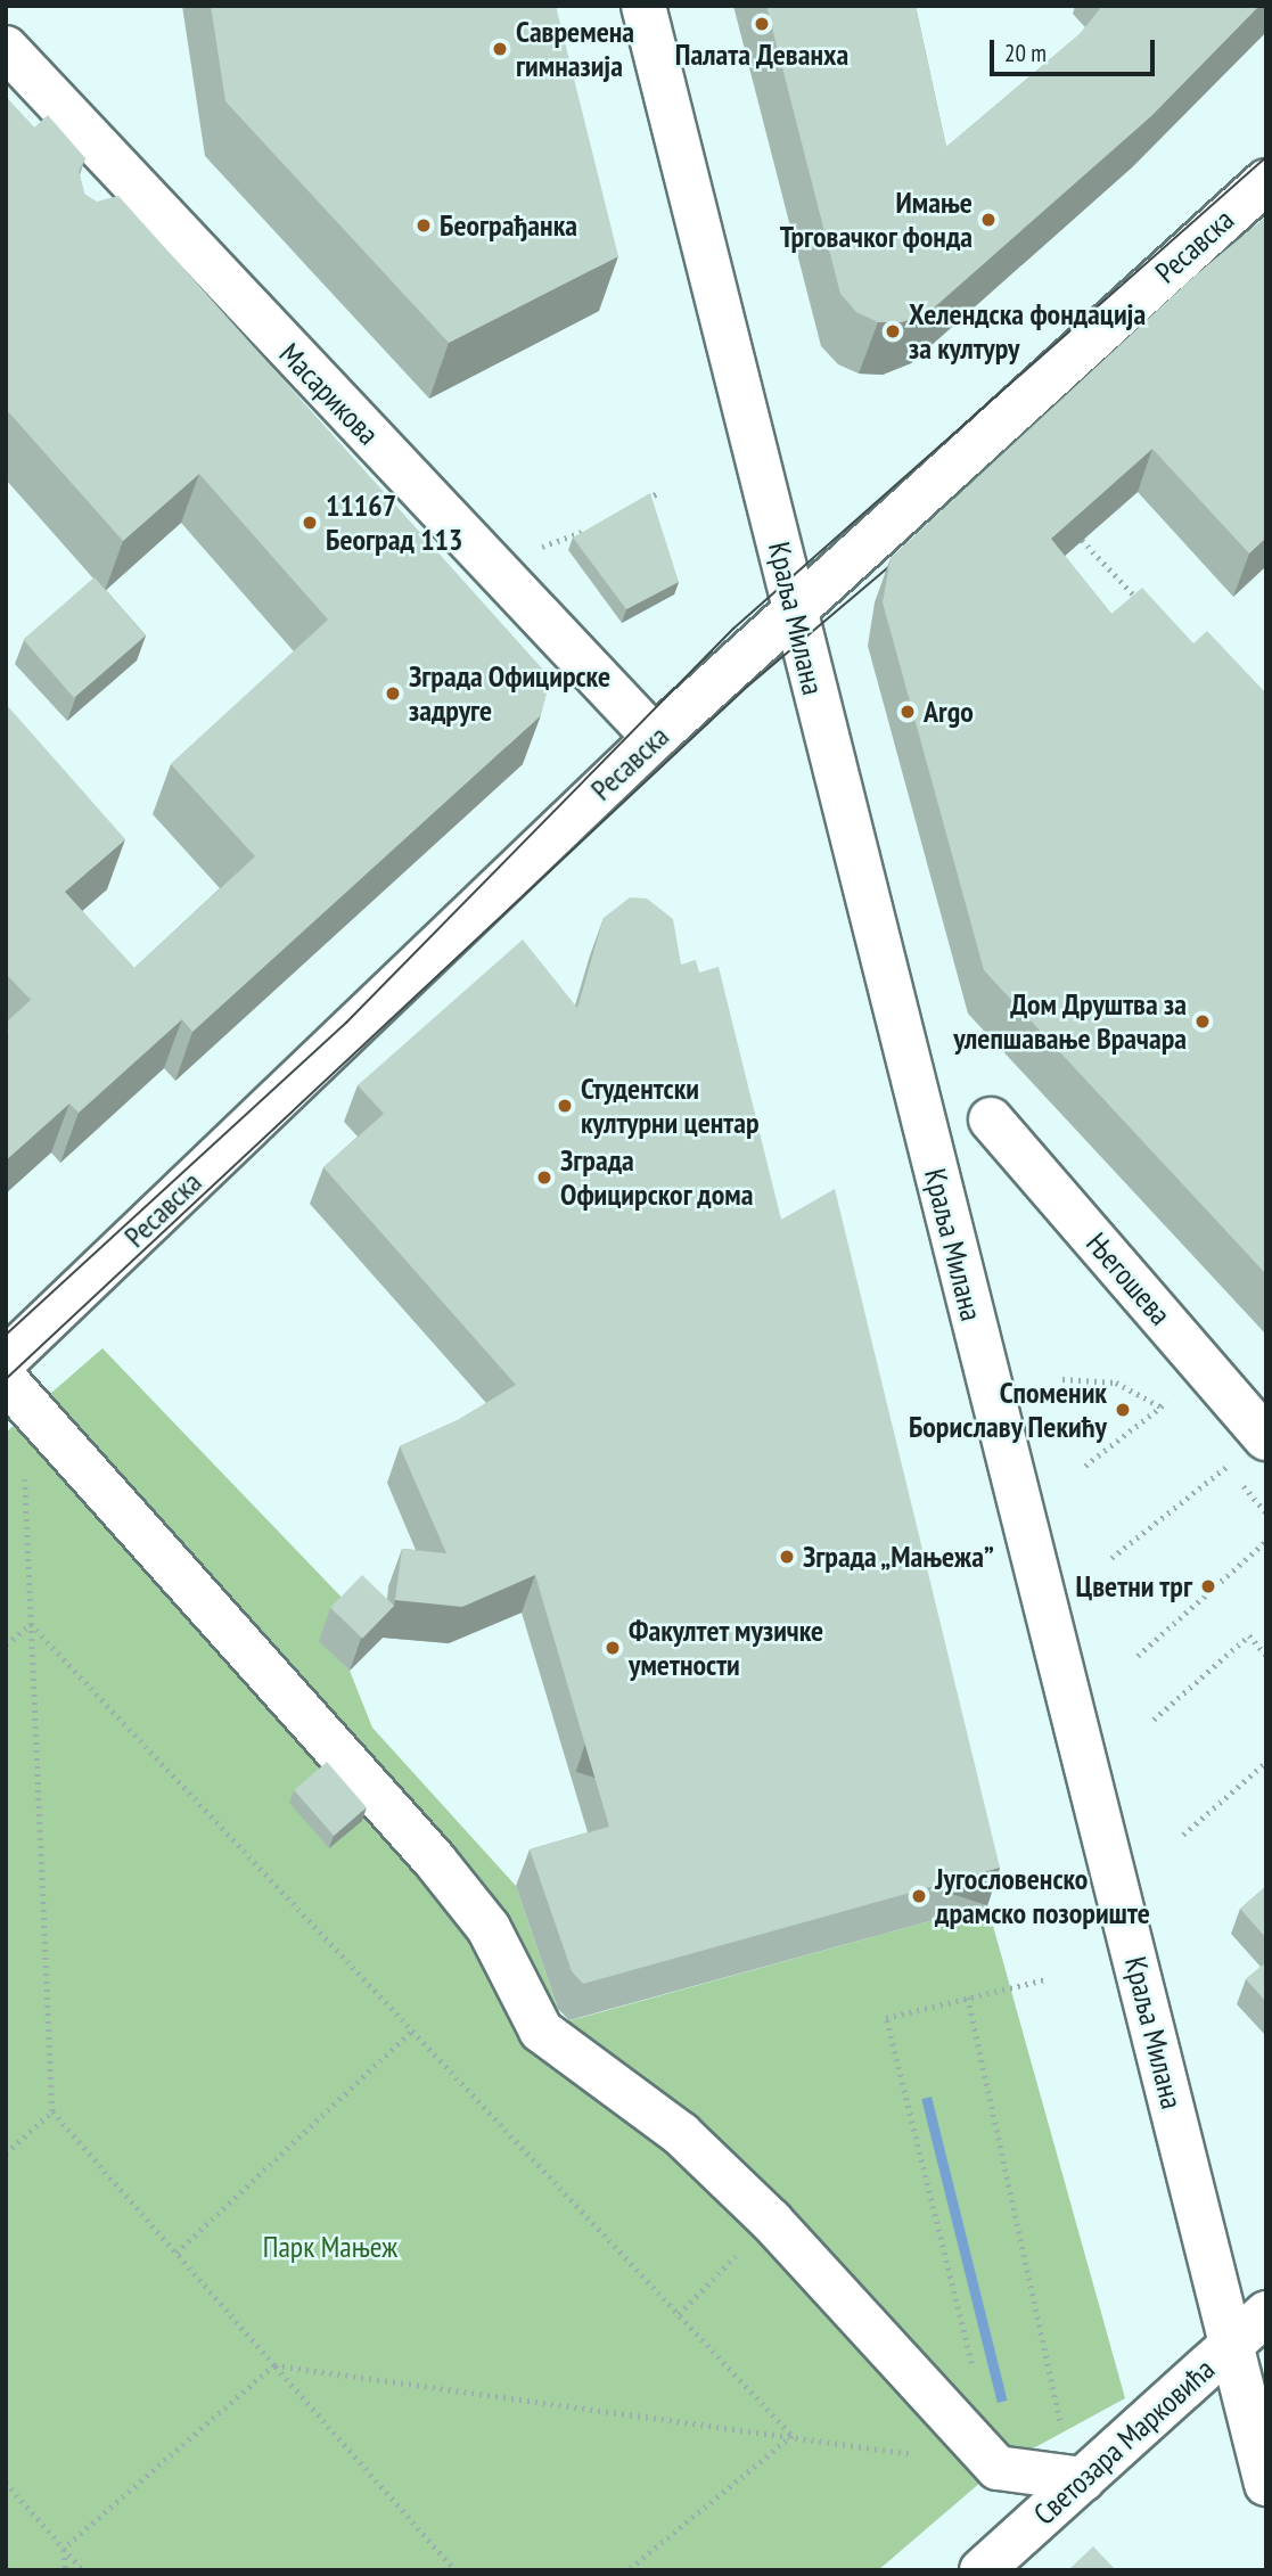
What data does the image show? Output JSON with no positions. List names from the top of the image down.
{
  "streets": {
    "street": [
      "Ресавска",
      "Масарикова",
      "Краља Милана",
      "Његошева",
      "Светозара Марковића"
    ]
  },
  "crossings": [
    ["Ресавска", "Масарикова"],
    ["Ресавска", "Краља Милана"],
    ["Краља Милана", "Светозара Марковића"]
  ],
  "parks": ["Парк Мањеж"],
  "places": [
    "Палата Деванха",
    "Савремена гимназија",
    "Имање Трговачког фонда",
    "Београђанка",
    "Хелендска фондација за културу",
    "11167 Београд 113",
    "Зграда Официрске задруге",
    "Argo",
    "Дом Друштва за улепшавање Врачара",
    "Студентски културни центар",
    "Зграда Официрског дома",
    "Споменик Бориславу Пекићу",
    "Зграда „Мањежа”",
    "Цветни трг",
    "Факултет музичке уметности",
    "Југословенско драмско позориште"
  ],
  "scale_bar": "20 m"
}
